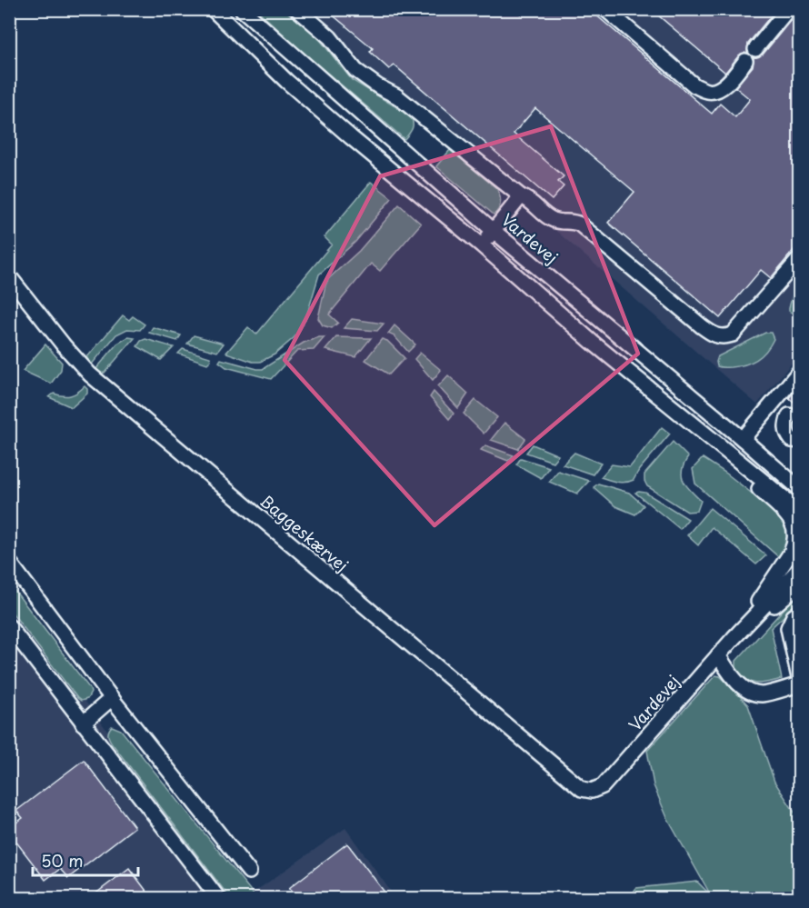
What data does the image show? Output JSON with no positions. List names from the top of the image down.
{
  "streets": {
    "street": ["Vardevej", "Baggeskærvej"]
  },
  "crossings": [
    ["Vardevej", "Baggeskærvej"]
  ],
  "scale_bar": "50 m"
}
